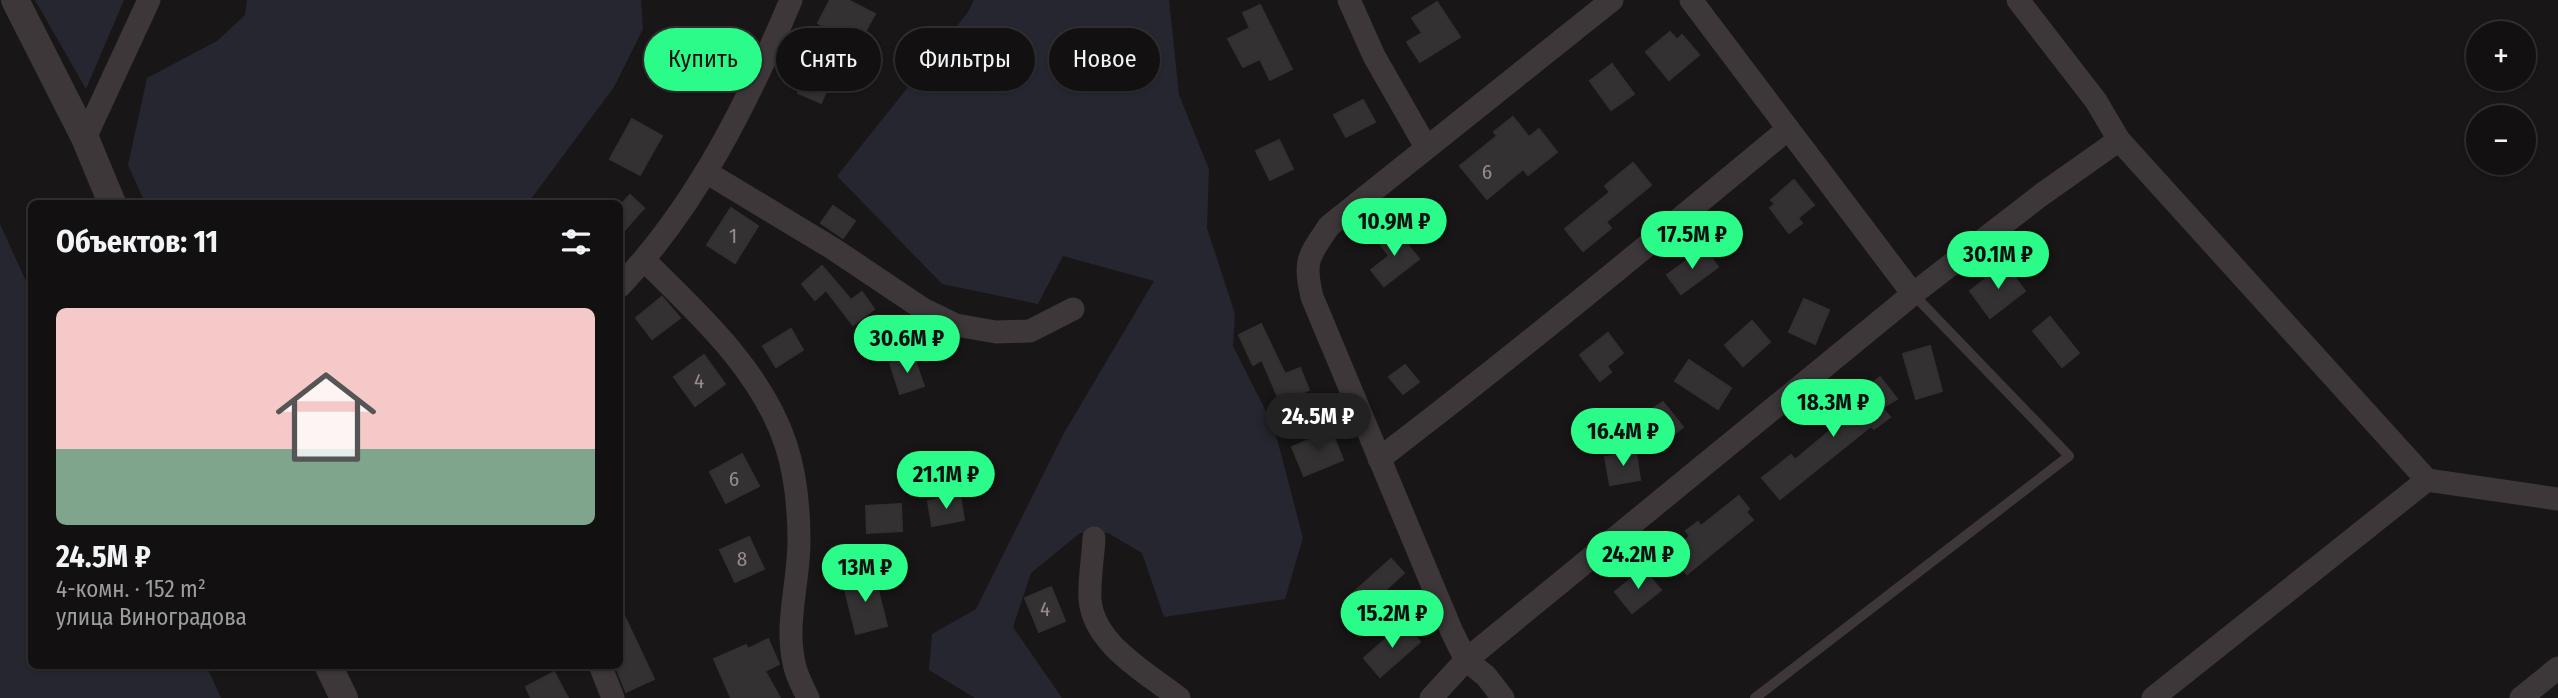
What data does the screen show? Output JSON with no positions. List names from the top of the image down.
{
  "house_numbers": [
    "6",
    "1",
    "4",
    "6",
    "8",
    "4"
  ],
  "page": {
    "map_buttons": ["+", "−"],
    "chip": [
      "Купить",
      "Снять",
      "Фильтры",
      "Новое"
    ],
    "price": [
      "10.9M ₽",
      "17.5M ₽",
      "30.1M ₽",
      "30.6M ₽",
      "18.3M ₽",
      "24.5M ₽",
      "16.4M ₽",
      "21.1M ₽",
      "24.2M ₽",
      "13M ₽",
      "15.2M ₽"
    ],
    "heading": "Объектов: 11",
    "list": [
      {
        "name": "24.5M ₽",
        "note": "4-комн. · 152 m² · улица Виноградова"
      }
    ]
  }
}
